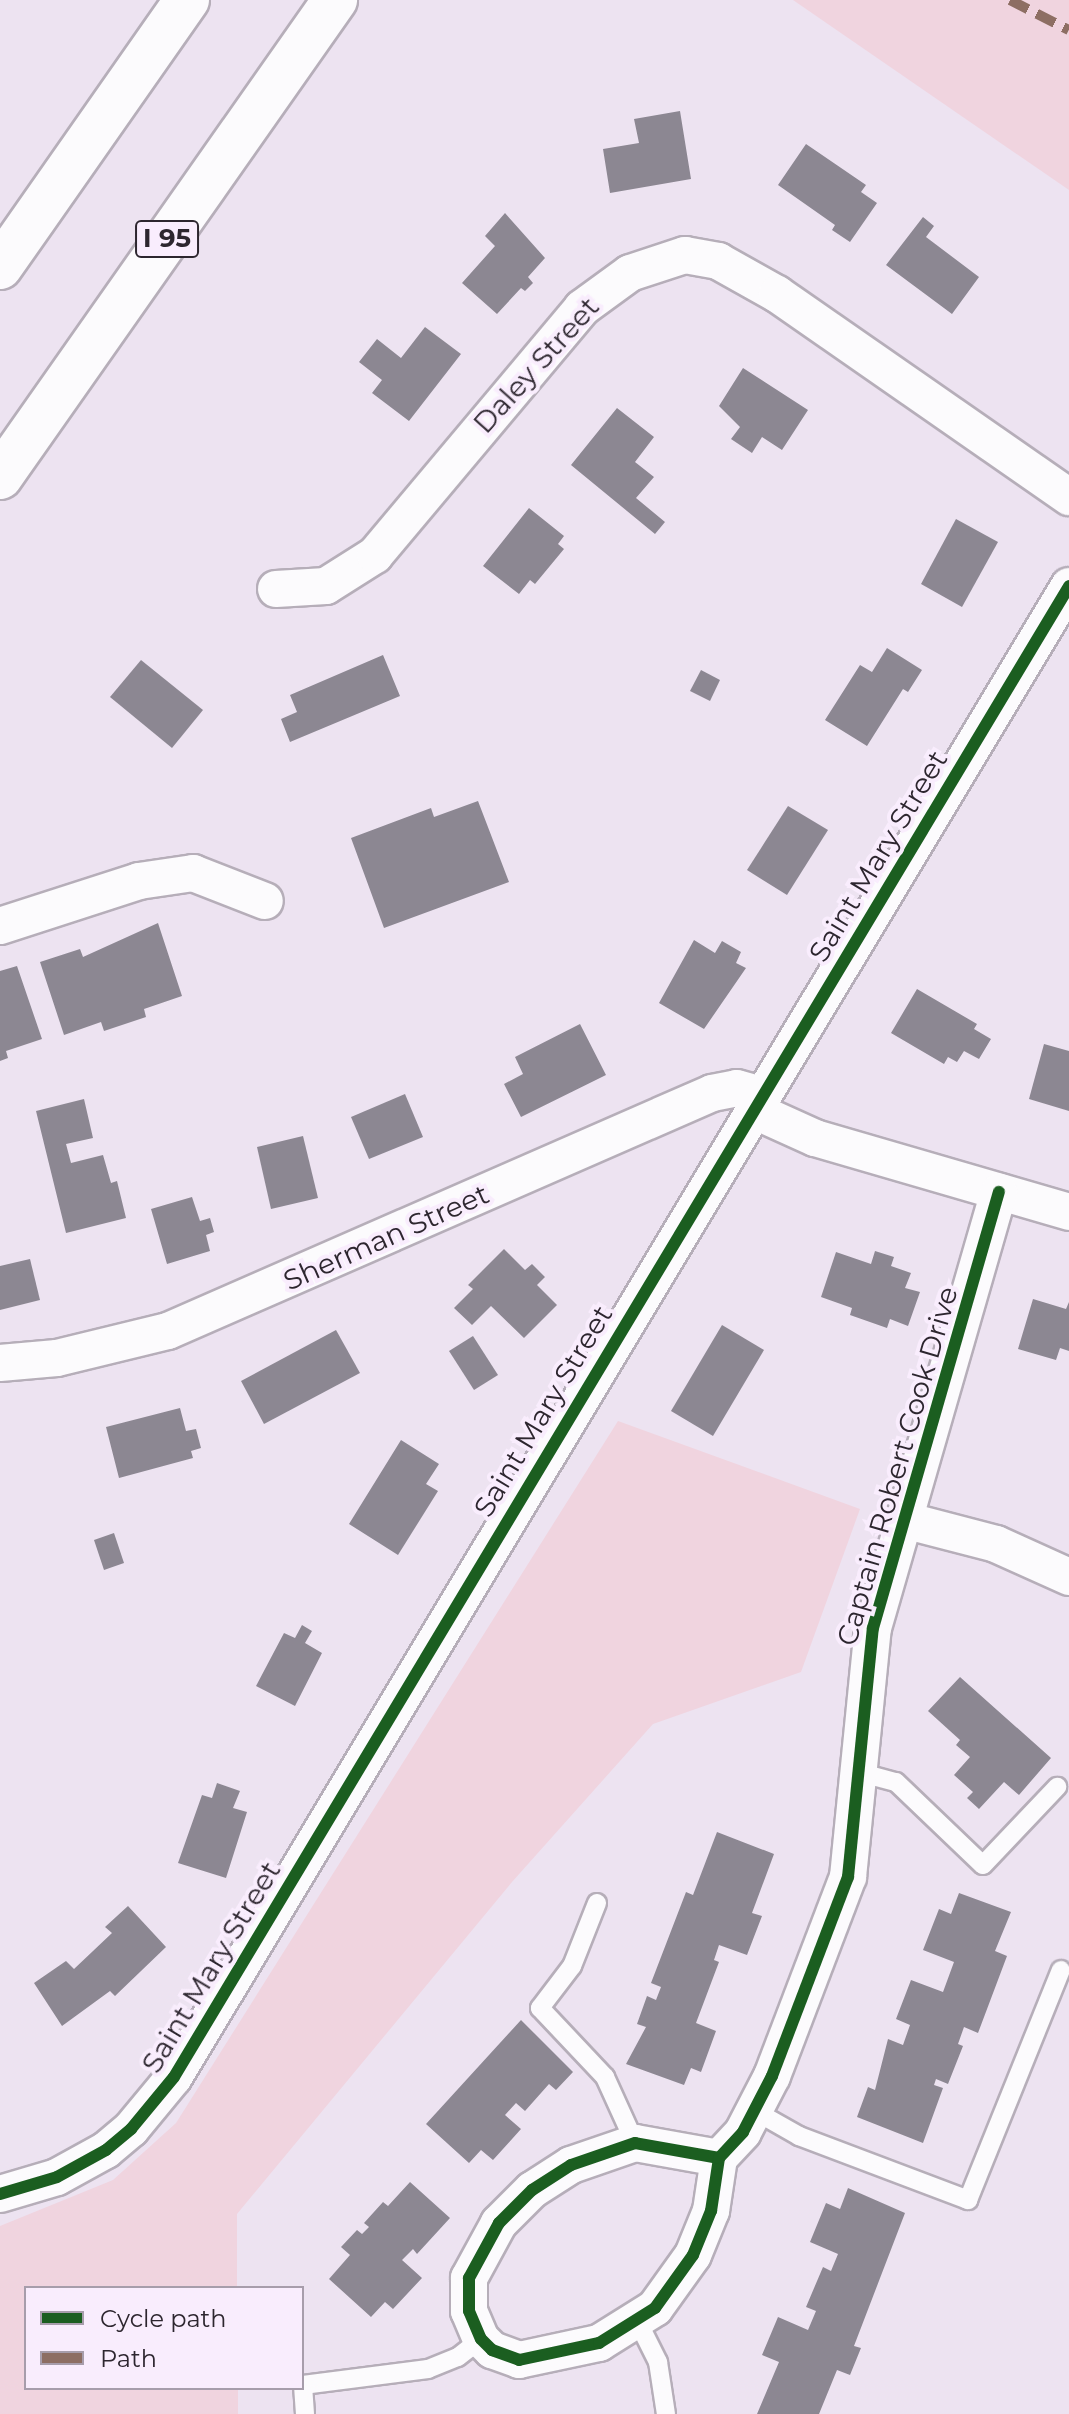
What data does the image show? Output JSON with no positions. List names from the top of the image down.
{
  "streets": {
    "highway": ["I 95"],
    "street": [
      "Daley Street",
      "Saint Mary Street",
      "Sherman Street",
      "Captain Robert Cook Drive"
    ]
  },
  "crossings": [
    ["Saint Mary Street", "Sherman Street"],
    ["Sherman Street", "Captain Robert Cook Drive"]
  ],
  "legend": ["Cycle path", "Path"]
}
